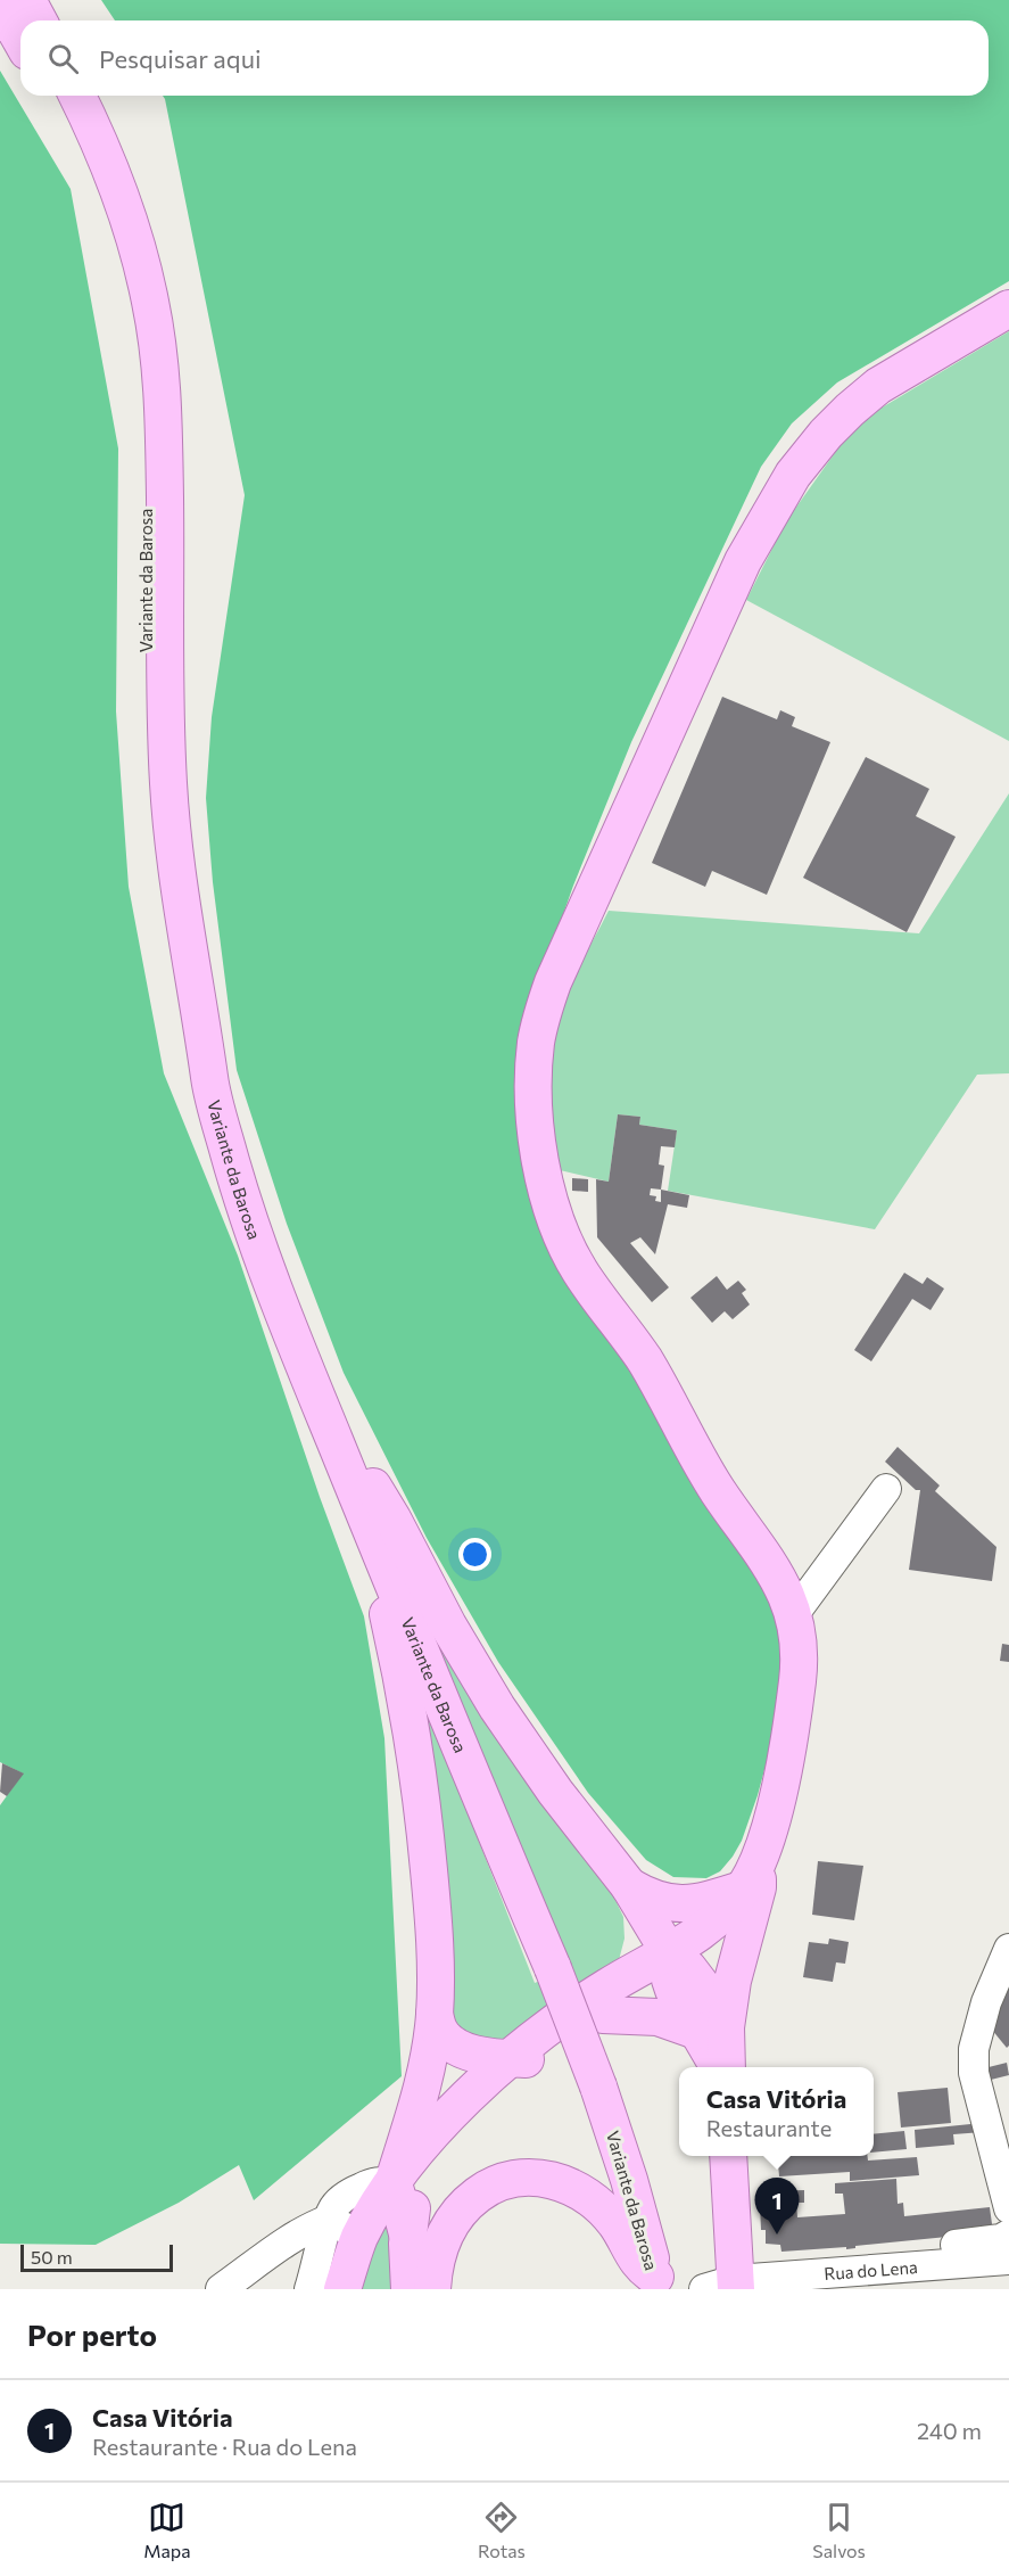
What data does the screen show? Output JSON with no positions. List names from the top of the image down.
{
  "streets": {
    "main road": ["Variante da Barosa"],
    "street": ["Rua do Lena"]
  },
  "scale_bar": "50 m",
  "page": {
    "search": "Pesquisar aqui",
    "popup": ["Casa Vitória", "Restaurante"],
    "pins": "1",
    "scale": "50 m",
    "heading": "Por perto",
    "list": [
      {
        "mark": "1",
        "name": "Casa Vitória",
        "note": "Restaurante · Rua do Lena",
        "value": "240 m"
      }
    ],
    "nav": ["Mapa", "Rotas", "Salvos"]
  }
}
